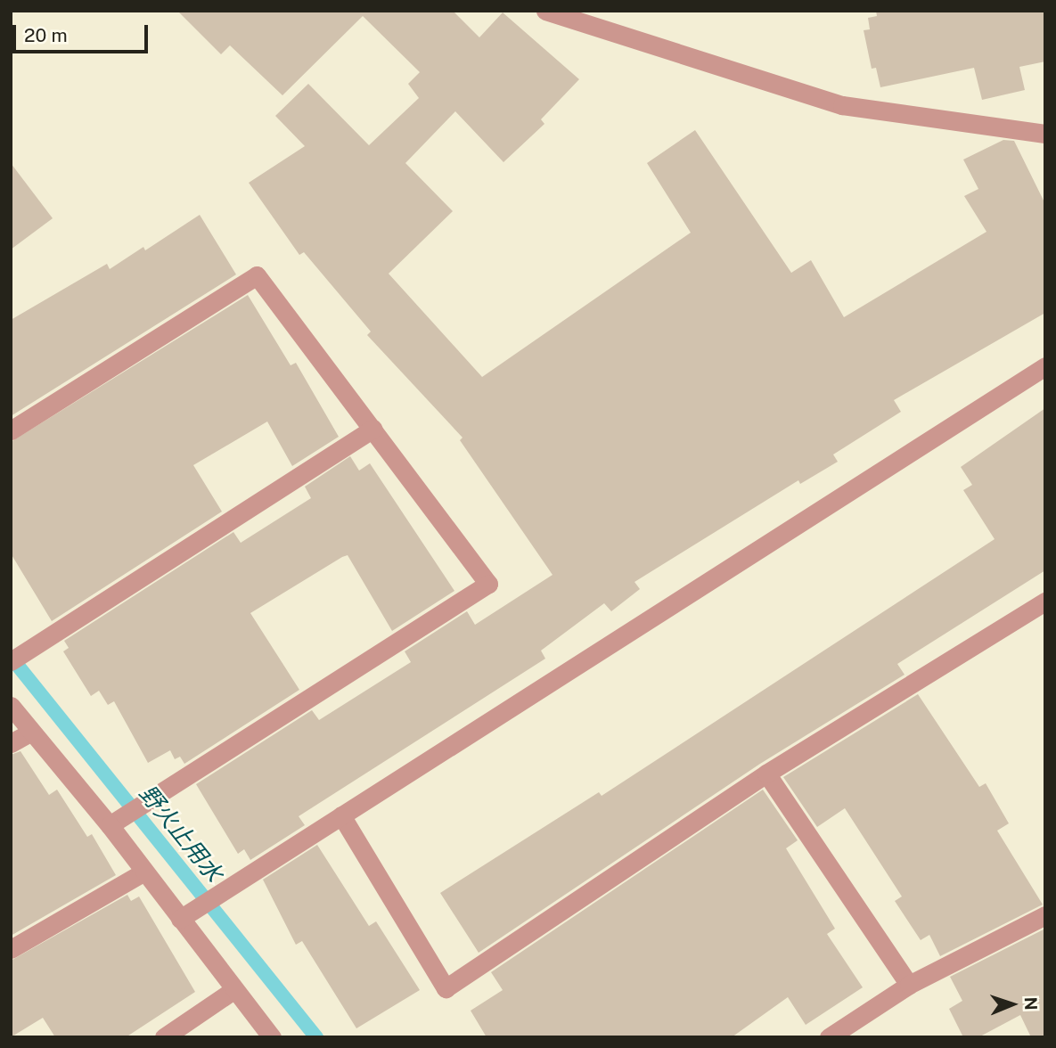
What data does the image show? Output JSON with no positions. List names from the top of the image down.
{
  "water": ["野火止用水"],
  "scale_bar": "20 m",
  "north": "right"
}
